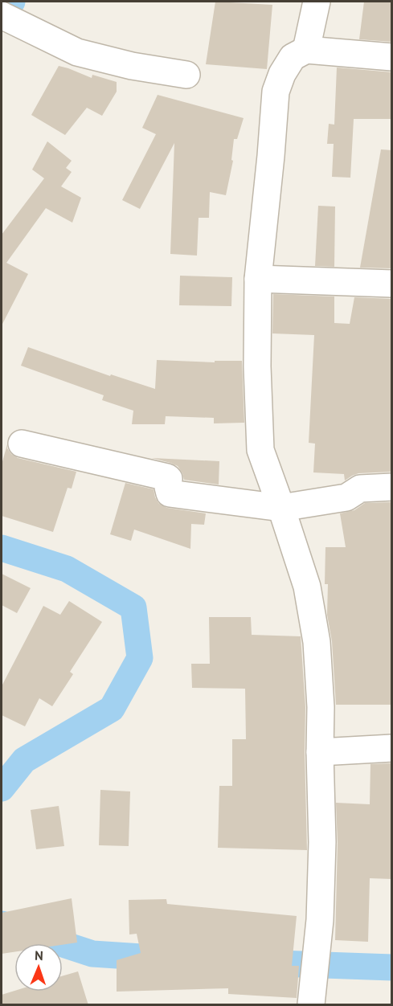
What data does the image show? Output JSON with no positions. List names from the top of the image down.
{
  "north": "top"
}
